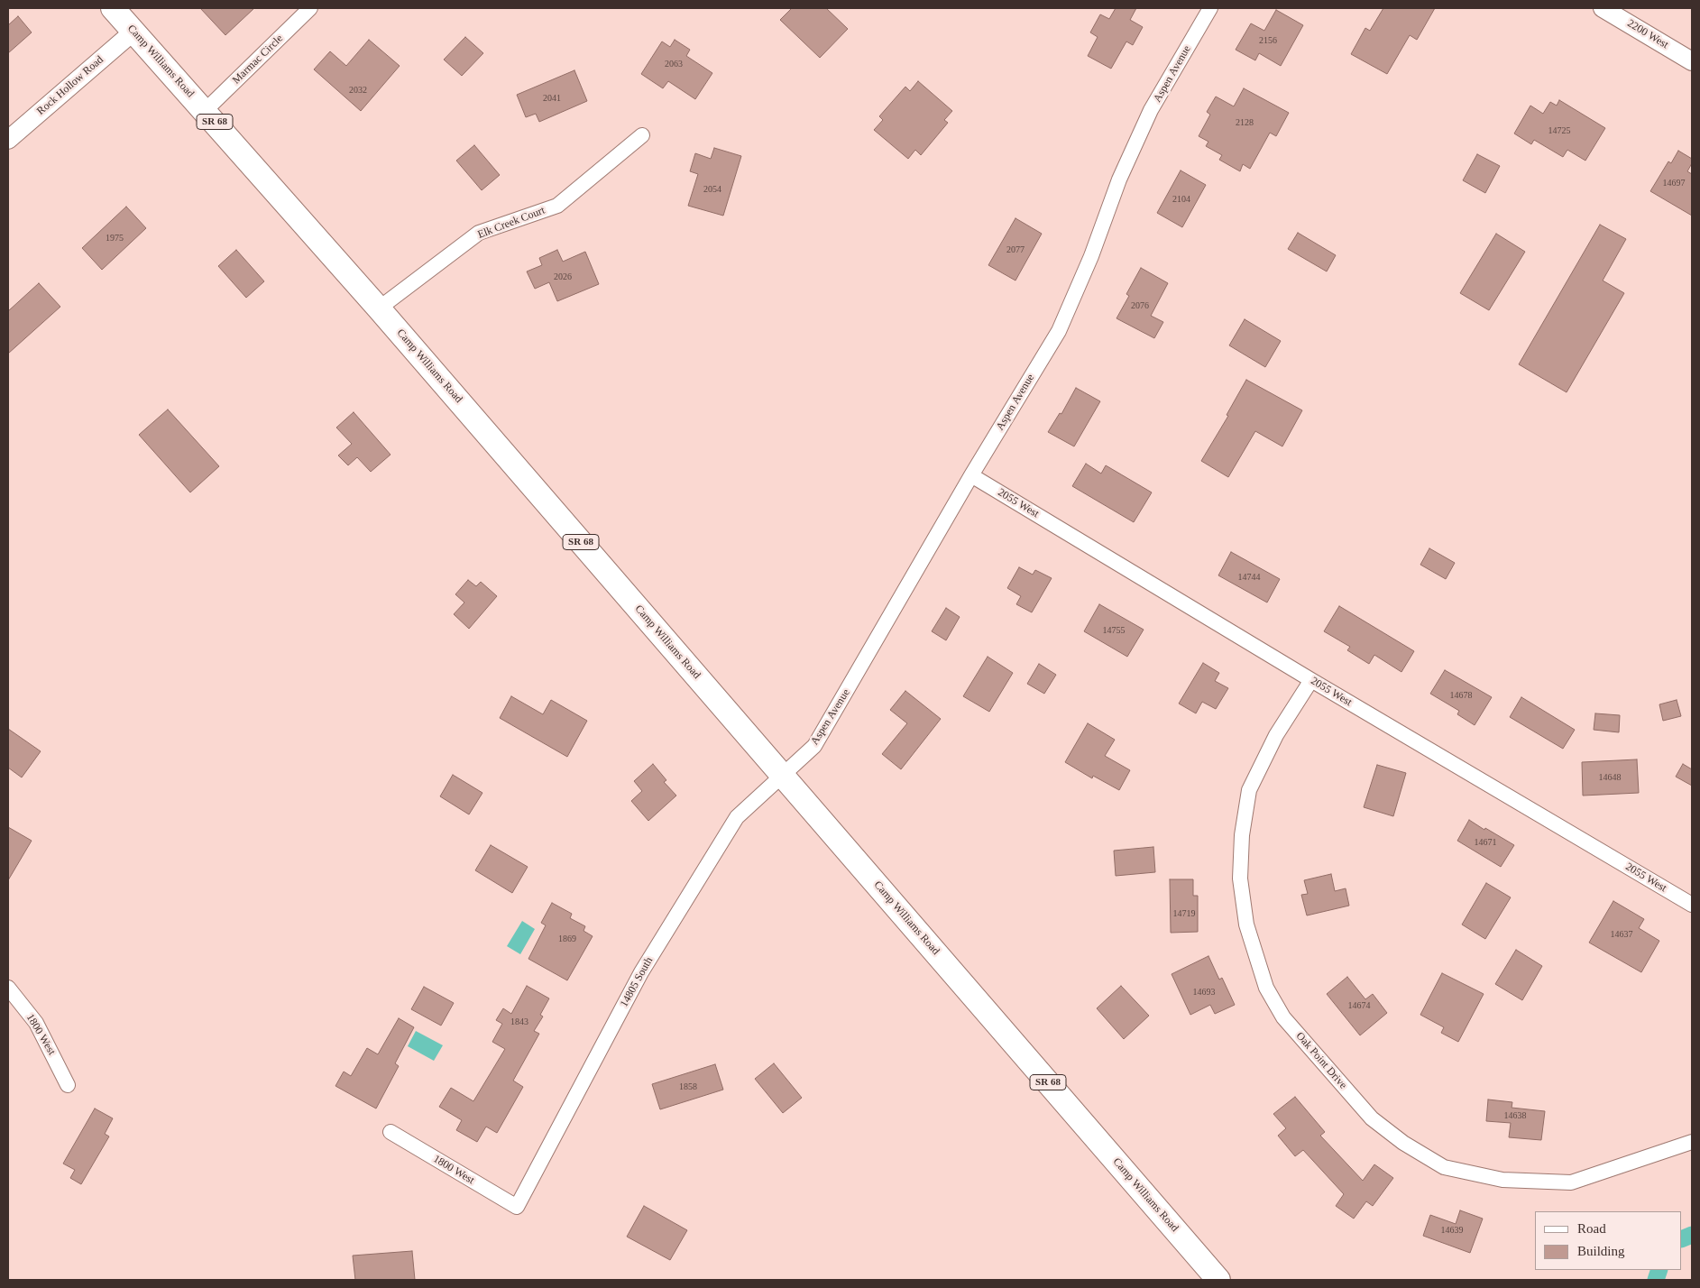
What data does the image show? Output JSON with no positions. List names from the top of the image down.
{
  "streets": {
    "main road": ["Camp Williams Road", "SR 68"],
    "street": [
      "2200 West",
      "Marmac Circle",
      "Aspen Avenue",
      "Rock Hollow Road",
      "Elk Creek Court",
      "2055 West",
      "14805 South",
      "1800 West",
      "Oak Point Drive"
    ]
  },
  "crossings": [
    ["Marmac Circle", "Camp Williams Road"],
    ["Camp Williams Road", "Aspen Avenue"],
    ["Camp Williams Road", "Rock Hollow Road"],
    ["Camp Williams Road", "Elk Creek Court"],
    ["Camp Williams Road", "14805 South"],
    ["Aspen Avenue", "2055 West"],
    ["Aspen Avenue", "14805 South"],
    ["2055 West", "Oak Point Drive"],
    ["14805 South", "1800 West"]
  ],
  "house_numbers": [
    "2156",
    "2063",
    "2032",
    "2041",
    "2128",
    "14725",
    "14697",
    "2054",
    "2104",
    "1975",
    "2077",
    "2026",
    "2076",
    "14744",
    "14755",
    "14678",
    "14648",
    "14671",
    "14719",
    "14637",
    "1869",
    "14693",
    "14674",
    "1843",
    "1858",
    "14638",
    "14639"
  ],
  "legend": ["Road", "Building"]
}
